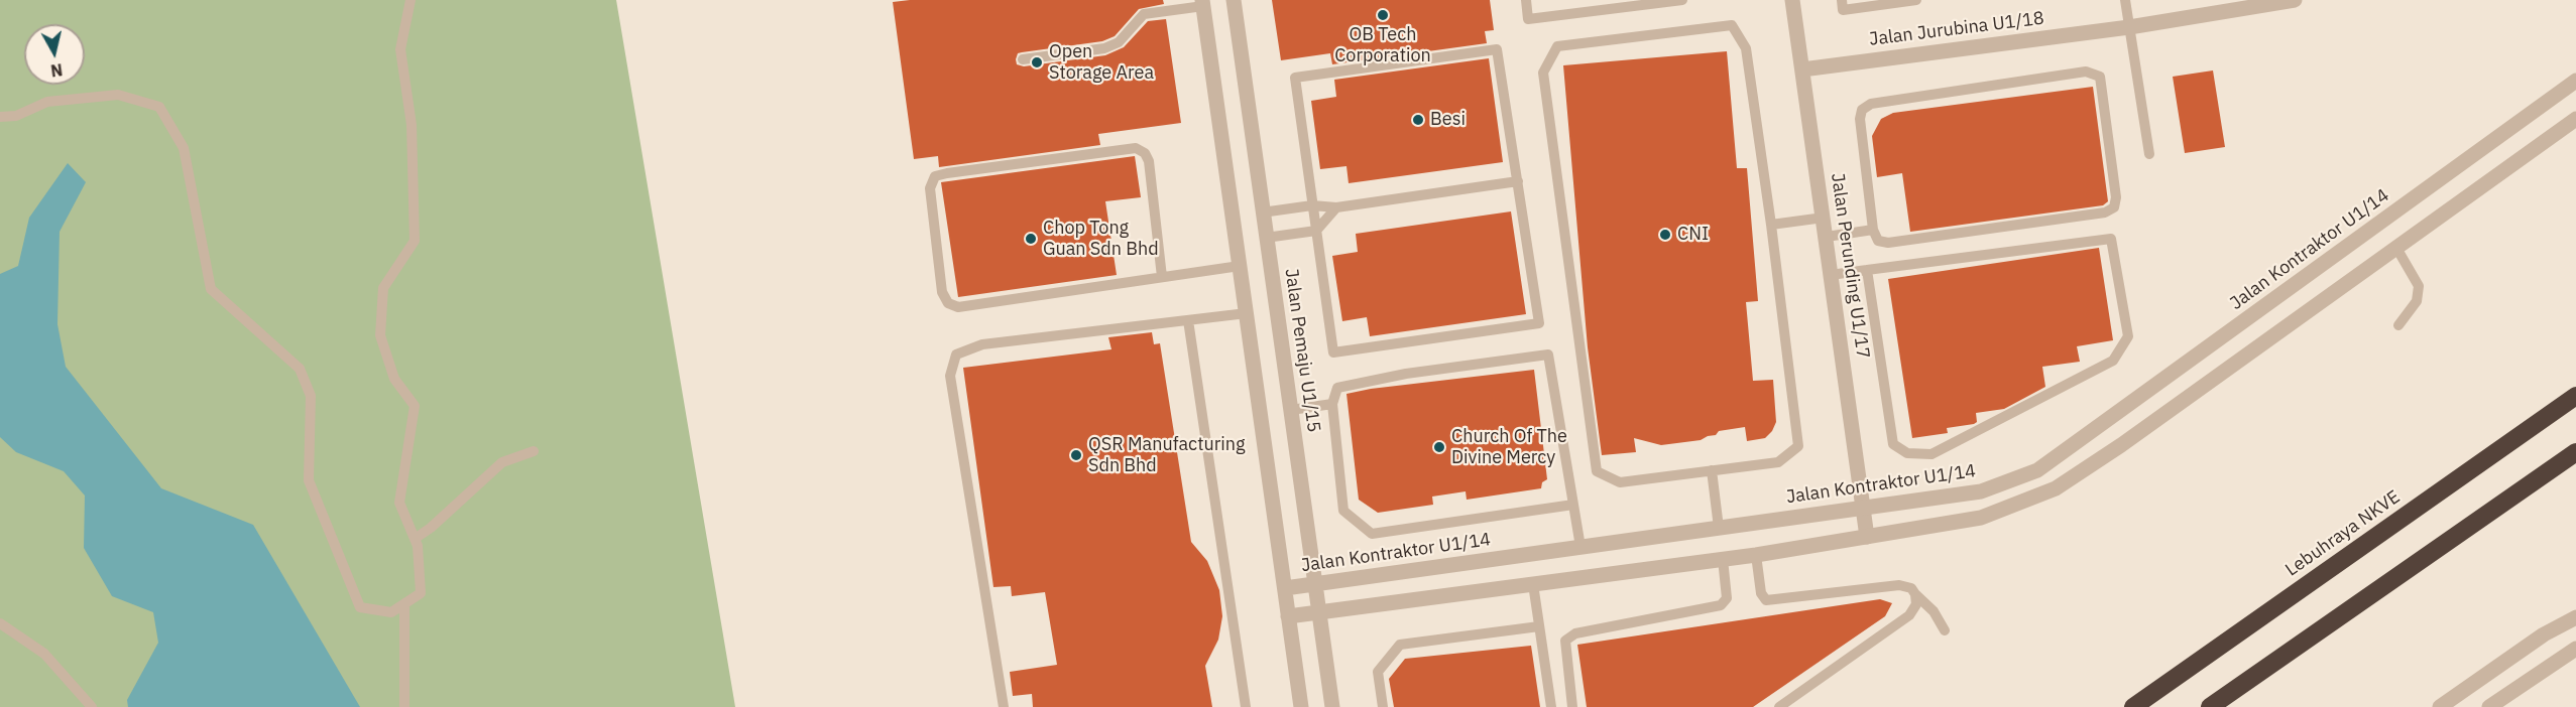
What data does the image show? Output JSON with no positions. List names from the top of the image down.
{
  "streets": {
    "highway": ["Lebuhraya NKVE"],
    "street": [
      "Jalan Jurubina U1/18",
      "Jalan Kontraktor U1/14",
      "Jalan Perunding U1/17",
      "Jalan Pemaju U1/15"
    ]
  },
  "crossings": [
    ["Jalan Jurubina U1/18", "Jalan Perunding U1/17"],
    ["Jalan Kontraktor U1/14", "Jalan Perunding U1/17"],
    ["Jalan Kontraktor U1/14", "Jalan Pemaju U1/15"]
  ],
  "places": [
    "OB Tech Corporation",
    "Open Storage Area",
    "Besi",
    "CNI",
    "Chop Tong Guan Sdn Bhd",
    "Church Of The Divine Mercy",
    "QSR Manufacturing Sdn Bhd"
  ],
  "north": "bottom"
}
